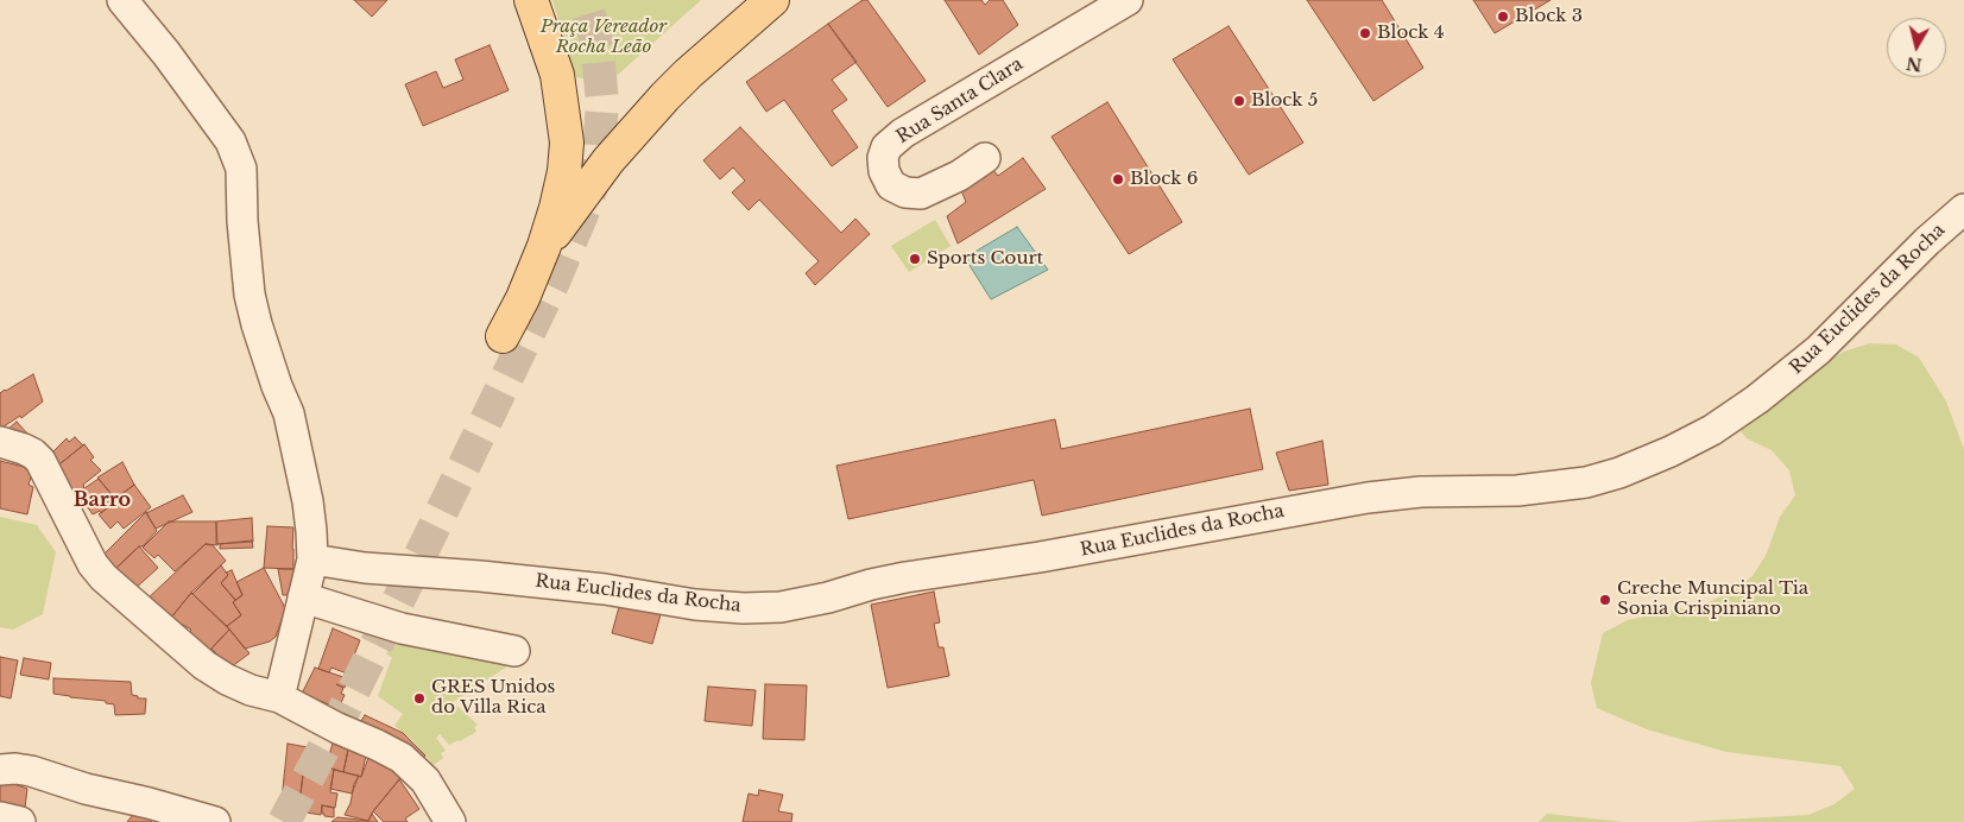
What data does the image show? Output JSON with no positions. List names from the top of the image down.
{
  "streets": {
    "street": ["Rua Santa Clara", "Rua Euclides da Rocha"]
  },
  "districts": ["Barro"],
  "parks": ["Praça Vereador Rocha Leão"],
  "places": [
    "Block 3",
    "Block 4",
    "Block 5",
    "Block 6",
    "Sports Court",
    "Creche Muncipal Tia Sonia Crispiniano",
    "GRES Unidos do Villa Rica"
  ],
  "north": "bottom"
}
